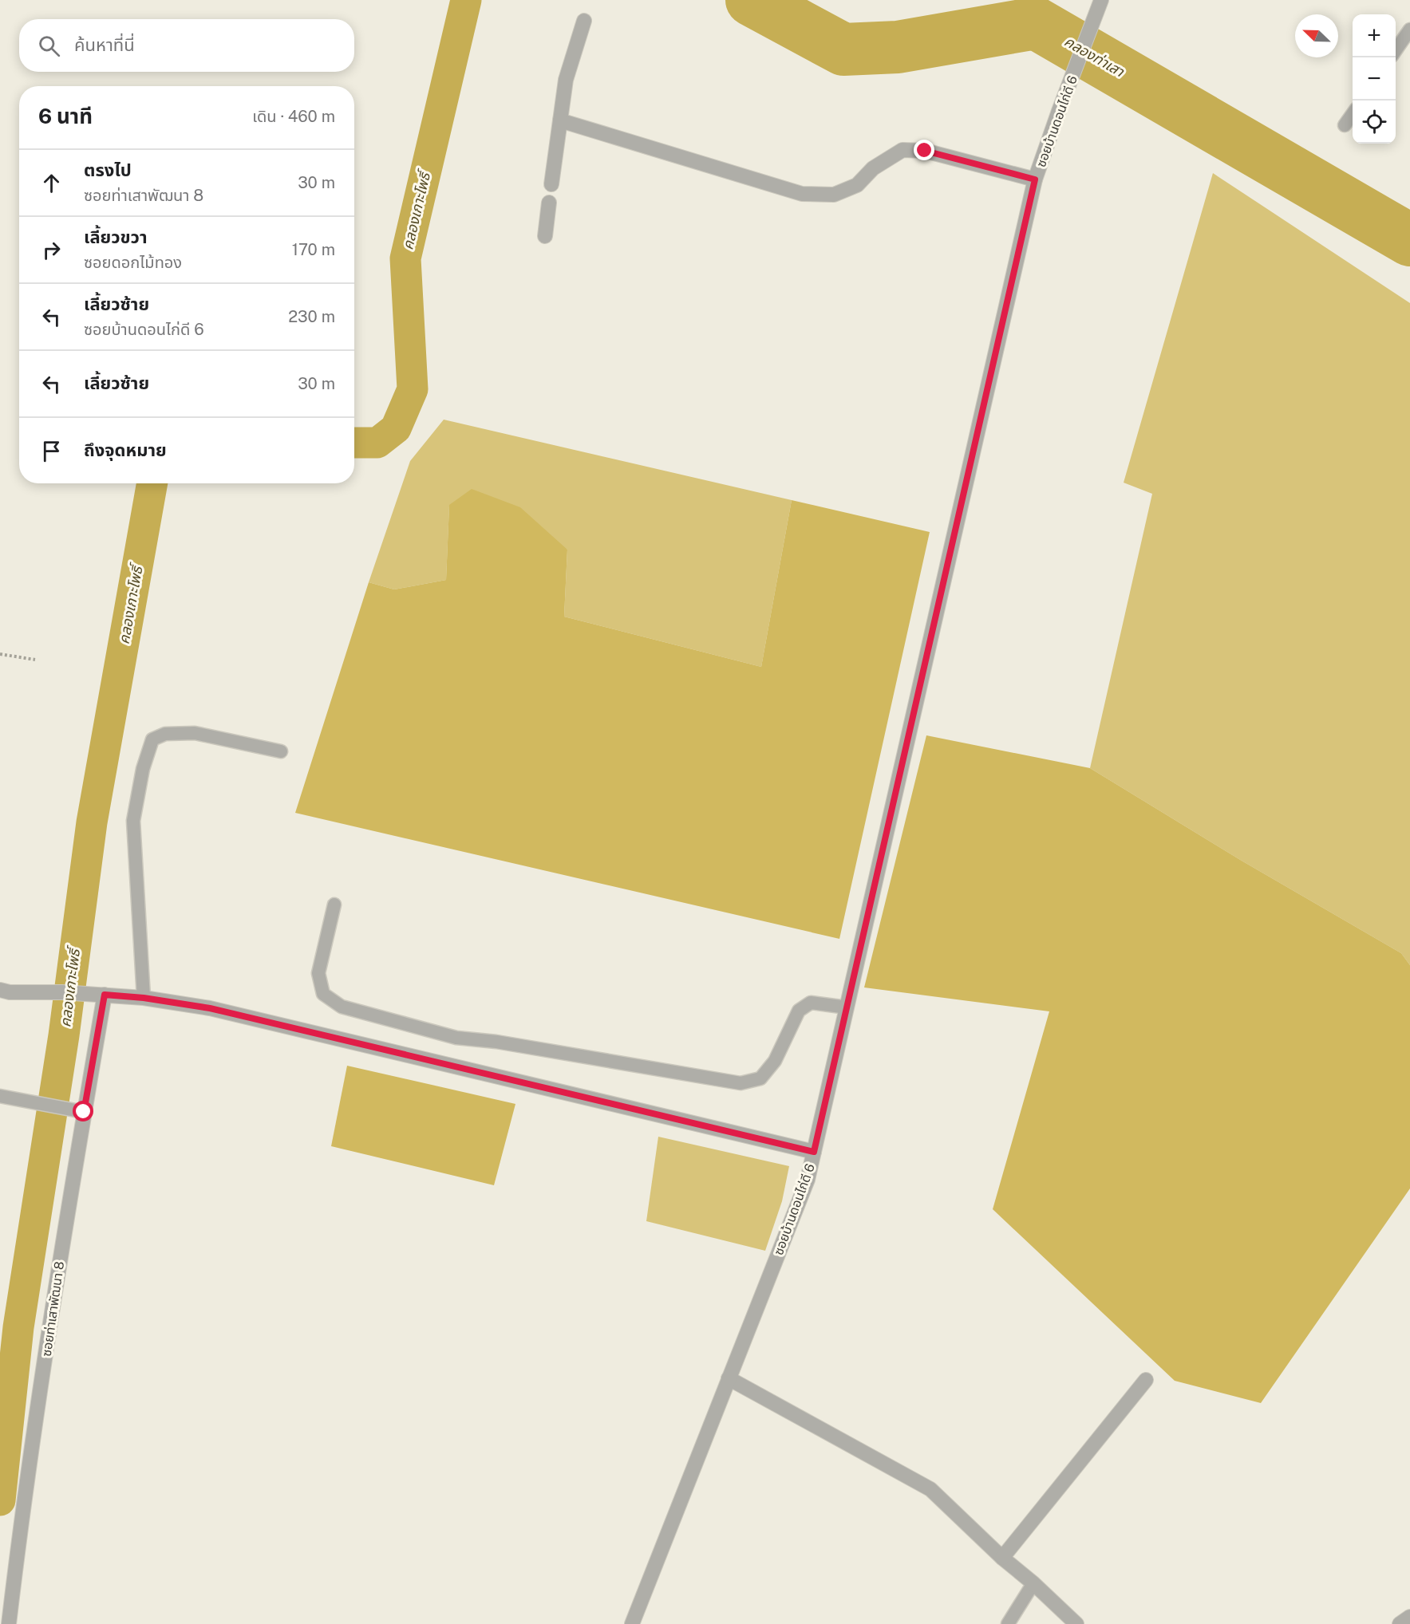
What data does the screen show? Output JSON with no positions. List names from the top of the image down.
{
  "streets": {
    "street": ["ซอยบ้านดอนไก่ดี 6", "ซอยท่าเสาพัฒนา 8"]
  },
  "water": ["คลองท่าเสา", "คลองเกาะโพธิ์"],
  "north": "top left",
  "page": {
    "map_buttons": ["+", "−"],
    "search": "ค้นหาที่นี่",
    "heading": ["6 นาที", "เดิน · 460 m"],
    "list": [
      ["ตรงไป", "ซอยท่าเสาพัฒนา 8", "30 m"],
      ["เลี้ยวขวา", "ซอยดอกไม้ทอง", "170 m"],
      ["เลี้ยวซ้าย", "ซอยบ้านดอนไก่ดี 6", "230 m"],
      ["เลี้ยวซ้าย", "30 m"],
      "ถึงจุดหมาย"
    ]
  }
}
